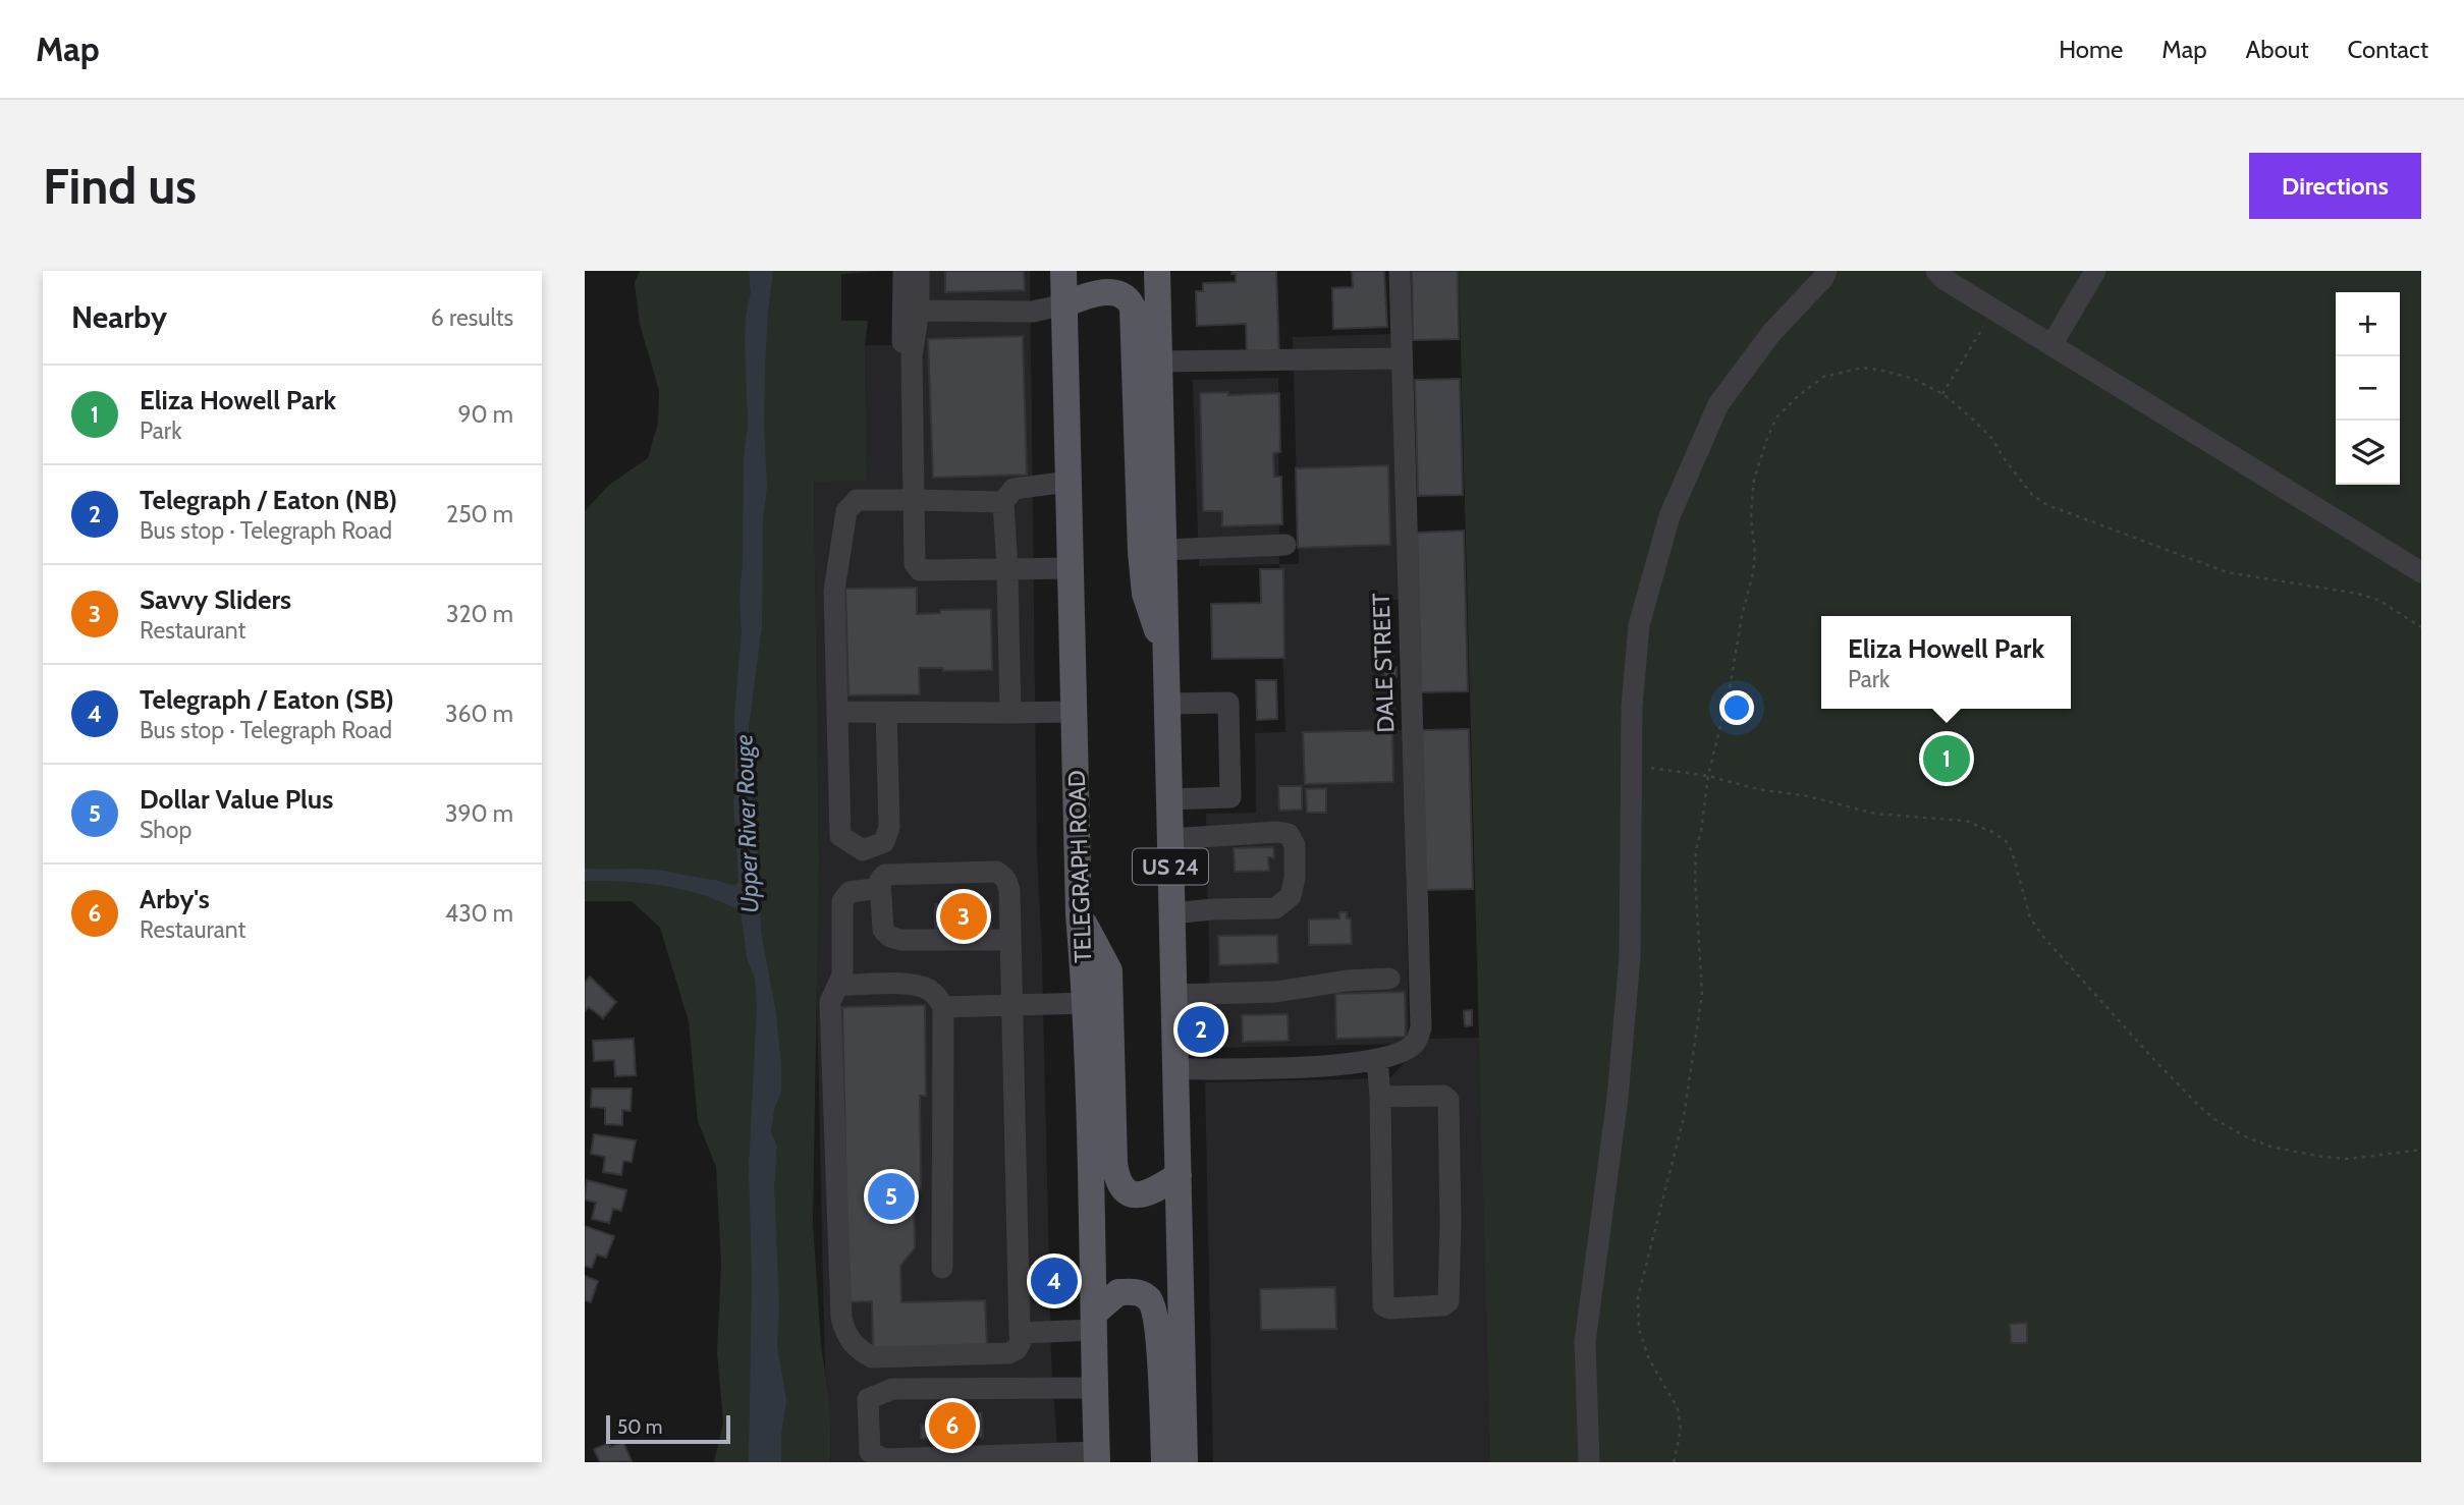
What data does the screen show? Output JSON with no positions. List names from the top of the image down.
{
  "streets": {
    "main road": ["TELEGRAPH ROAD", "US 24"],
    "street": ["DALE STREET"]
  },
  "water": ["Upper River Rouge"],
  "scale_bar": "50 m",
  "page": {
    "header": "Map",
    "nav": [
      "Home",
      "Map",
      "About",
      "Contact"
    ],
    "buttons": "Directions",
    "title": "Find us",
    "heading": ["Nearby", "6 results"],
    "map_buttons": ["+", "−"],
    "list": [
      {
        "mark": "1",
        "name": "Eliza Howell Park",
        "note": "Park",
        "value": "90 m"
      },
      {
        "mark": "2",
        "name": "Telegraph / Eaton (NB)",
        "note": "Bus stop · Telegraph Road",
        "value": "250 m"
      },
      {
        "mark": "3",
        "name": "Savvy Sliders",
        "note": "Restaurant",
        "value": "320 m"
      },
      {
        "mark": "4",
        "name": "Telegraph / Eaton (SB)",
        "note": "Bus stop · Telegraph Road",
        "value": "360 m"
      },
      {
        "mark": "5",
        "name": "Dollar Value Plus",
        "note": "Shop",
        "value": "390 m"
      },
      {
        "mark": "6",
        "name": "Arby's",
        "note": "Restaurant",
        "value": "430 m"
      }
    ],
    "popup": ["Eliza Howell Park", "Park"],
    "pins": [
      "1",
      "3",
      "2",
      "5",
      "4",
      "6"
    ],
    "scale": "50 m"
  }
}
